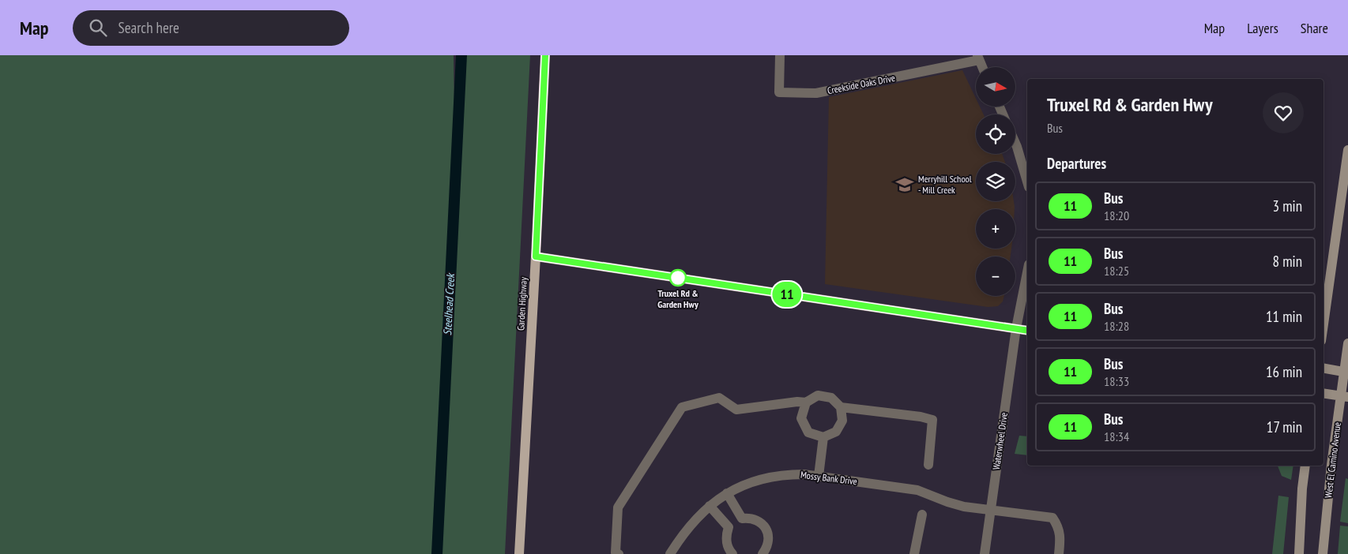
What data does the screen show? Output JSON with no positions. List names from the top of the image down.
{
  "streets": {
    "main road": ["Garden Highway", "West El Camino Avenue"],
    "street": ["Creekside Oaks Drive", "Waterwheel Drive", "Mossy Bank Drive"]
  },
  "crossings": [
    ["Waterwheel Drive", "Mossy Bank Drive"]
  ],
  "water": ["Steelhead Creek"],
  "places": {
    "school or university": ["Merryhill School - Mill Creek"],
    "other": ["Truxel Rd & Garden Hwy"]
  },
  "lines": ["bus line 11"],
  "north": "right",
  "page": {
    "header": "Map",
    "search": "Search here",
    "nav": ["Map", "Layers", "Share"],
    "on_map": "11",
    "map_buttons": ["+", "−"],
    "heading": [
      ["Truxel Rd & Garden Hwy", "Bus"],
      "Departures"
    ],
    "list": [
      {
        "mark": "11",
        "name": "Bus",
        "note": "18:20",
        "value": "3 min"
      },
      {
        "mark": "11",
        "name": "Bus",
        "note": "18:25",
        "value": "8 min"
      },
      {
        "mark": "11",
        "name": "Bus",
        "note": "18:28",
        "value": "11 min"
      },
      {
        "mark": "11",
        "name": "Bus",
        "note": "18:33",
        "value": "16 min"
      },
      {
        "mark": "11",
        "name": "Bus",
        "note": "18:34",
        "value": "17 min"
      }
    ]
  }
}
